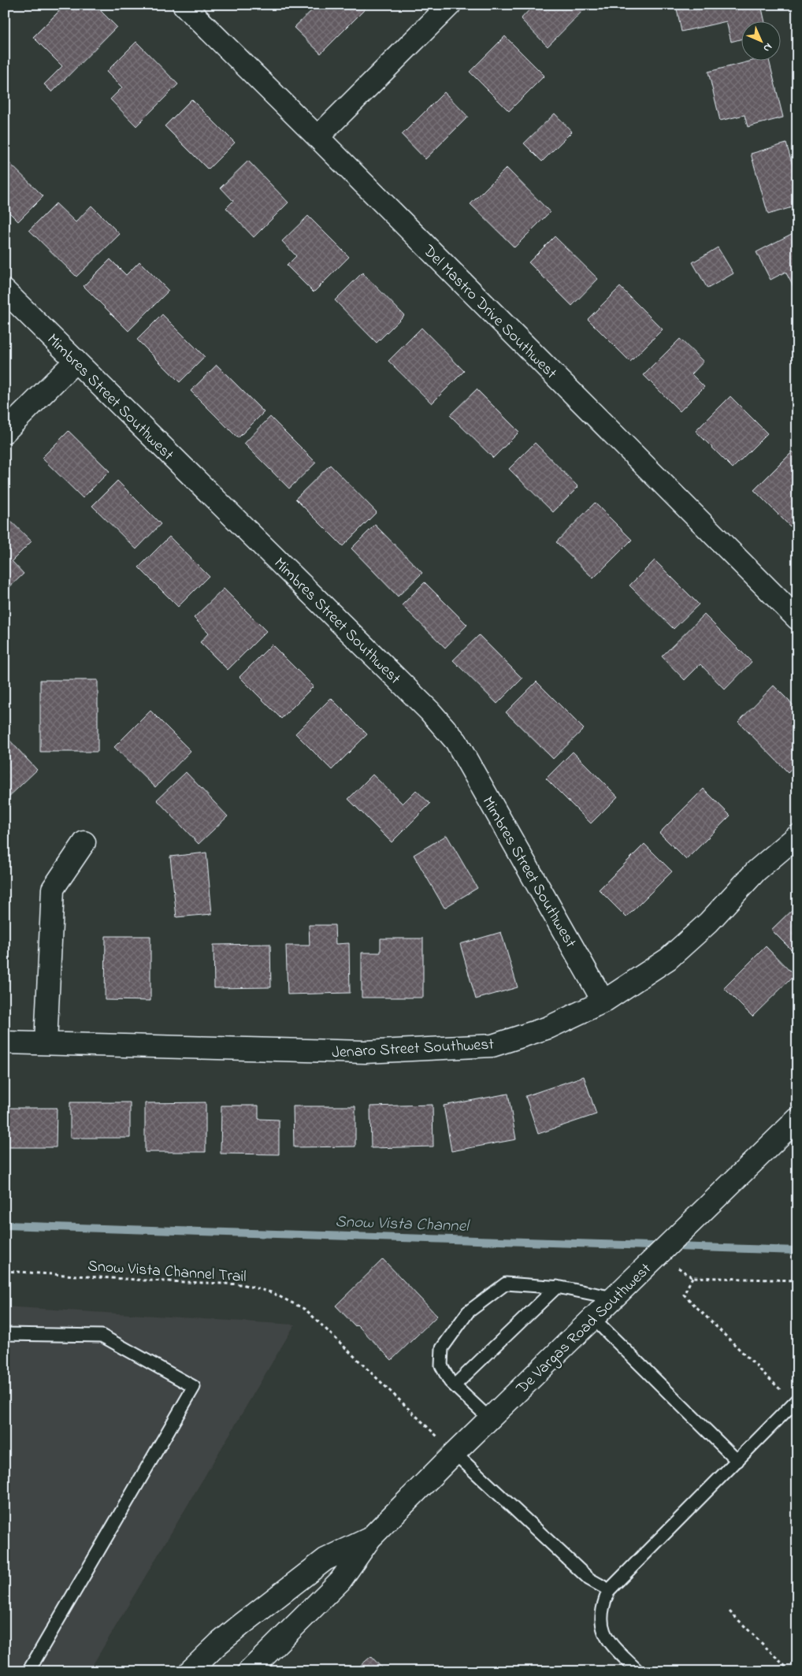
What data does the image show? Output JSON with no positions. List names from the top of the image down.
{
  "streets": {
    "street": [
      "Del Mastro Drive Southwest",
      "Mimbres Street Southwest",
      "Jenaro Street Southwest",
      "De Vargas Road Southwest"
    ],
    "path": ["Snow Vista Channel Trail"]
  },
  "crossings": [
    ["Mimbres Street Southwest", "Jenaro Street Southwest"],
    ["Snow Vista Channel Trail", "De Vargas Road Southwest"]
  ],
  "water": ["Snow Vista Channel"],
  "north": "bottom right"
}
